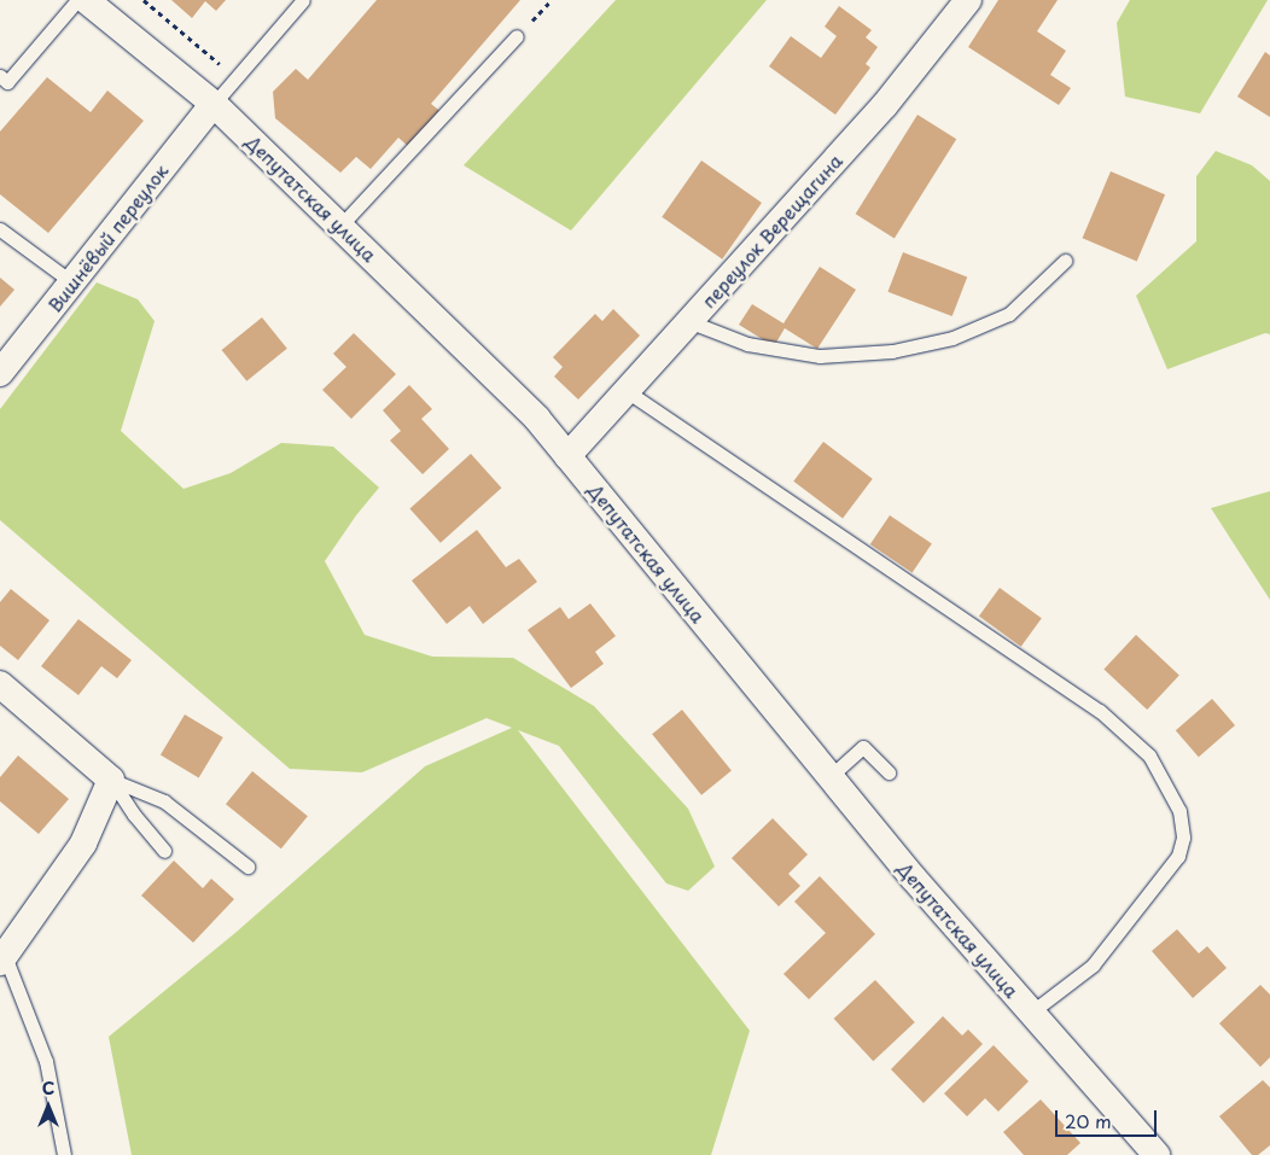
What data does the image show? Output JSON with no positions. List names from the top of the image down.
{
  "streets": {
    "street": ["Депутатская улица", "переулок Верещагина", "Вишнёвый переулок"]
  },
  "crossings": [
    ["Депутатская улица", "переулок Верещагина"],
    ["Депутатская улица", "Вишнёвый переулок"]
  ],
  "scale_bar": "20 m",
  "north": "top"
}
